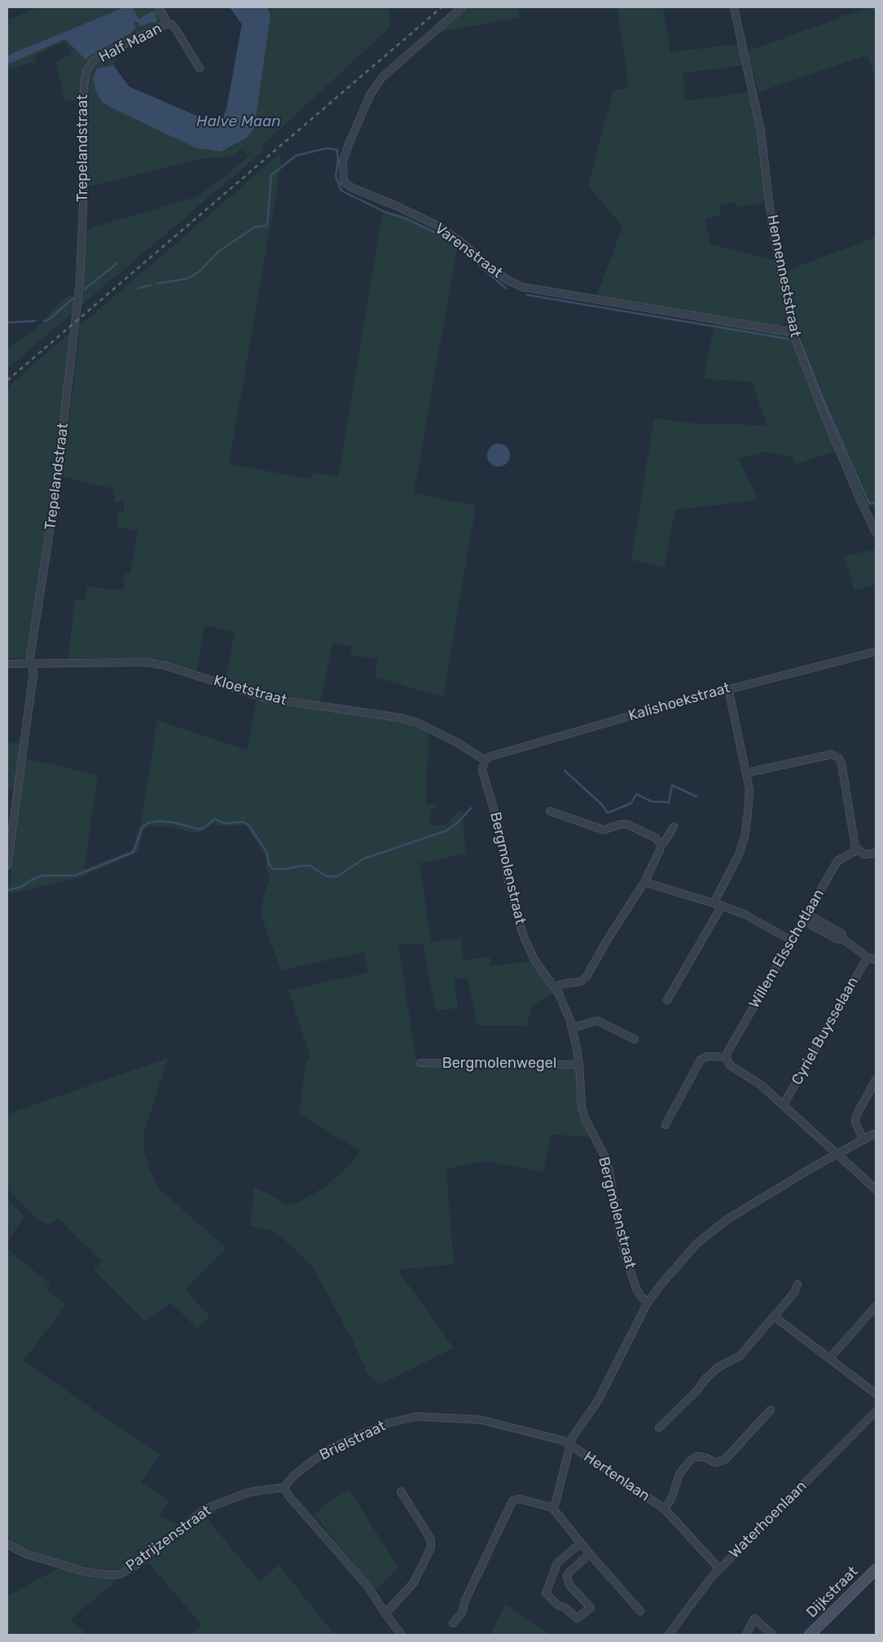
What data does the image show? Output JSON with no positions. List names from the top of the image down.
{
  "streets": {
    "main road": ["Dijkstraat"],
    "street": [
      "Half Maan",
      "Trepelandstraat",
      "Varenstraat",
      "Hennenneststraat",
      "Kloetstraat",
      "Kalishoekstraat",
      "Bergmolenstraat",
      "Willem Elsschotlaan",
      "Cyriel Buysselaan",
      "Bergmolenwegel",
      "Brielstraat",
      "Hertenlaan",
      "Waterhoenlaan",
      "Patrijzenstraat"
    ]
  },
  "crossings": [
    ["Half Maan", "Trepelandstraat"],
    ["Trepelandstraat", "Kloetstraat"],
    ["Varenstraat", "Hennenneststraat"],
    ["Kloetstraat", "Kalishoekstraat"],
    ["Kloetstraat", "Bergmolenstraat"],
    ["Kalishoekstraat", "Bergmolenstraat"],
    ["Bergmolenstraat", "Bergmolenwegel"],
    ["Brielstraat", "Hertenlaan"],
    ["Brielstraat", "Patrijzenstraat"],
    ["Hertenlaan", "Waterhoenlaan"]
  ],
  "water": ["Halve Maan"]
}
